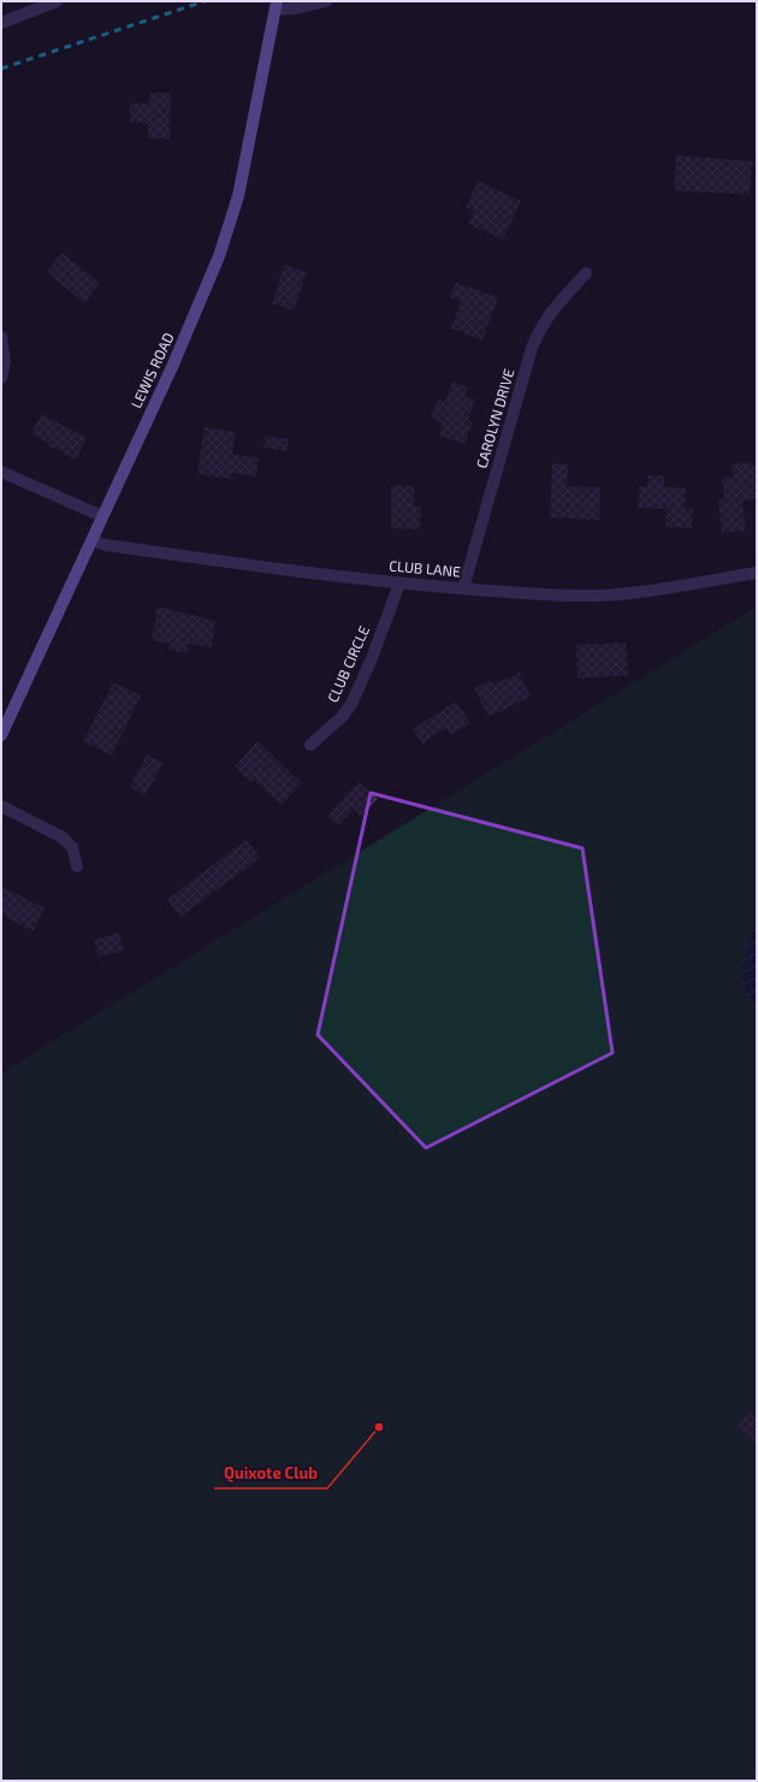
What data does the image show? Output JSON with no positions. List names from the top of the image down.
{
  "streets": {
    "street": [
      "LEWIS ROAD",
      "CAROLYN DRIVE",
      "CLUB LANE",
      "CLUB CIRCLE"
    ]
  },
  "crossings": [
    ["LEWIS ROAD", "CLUB LANE"],
    ["CAROLYN DRIVE", "CLUB LANE"],
    ["CLUB LANE", "CLUB CIRCLE"]
  ],
  "places": ["Quixote Club"]
}
